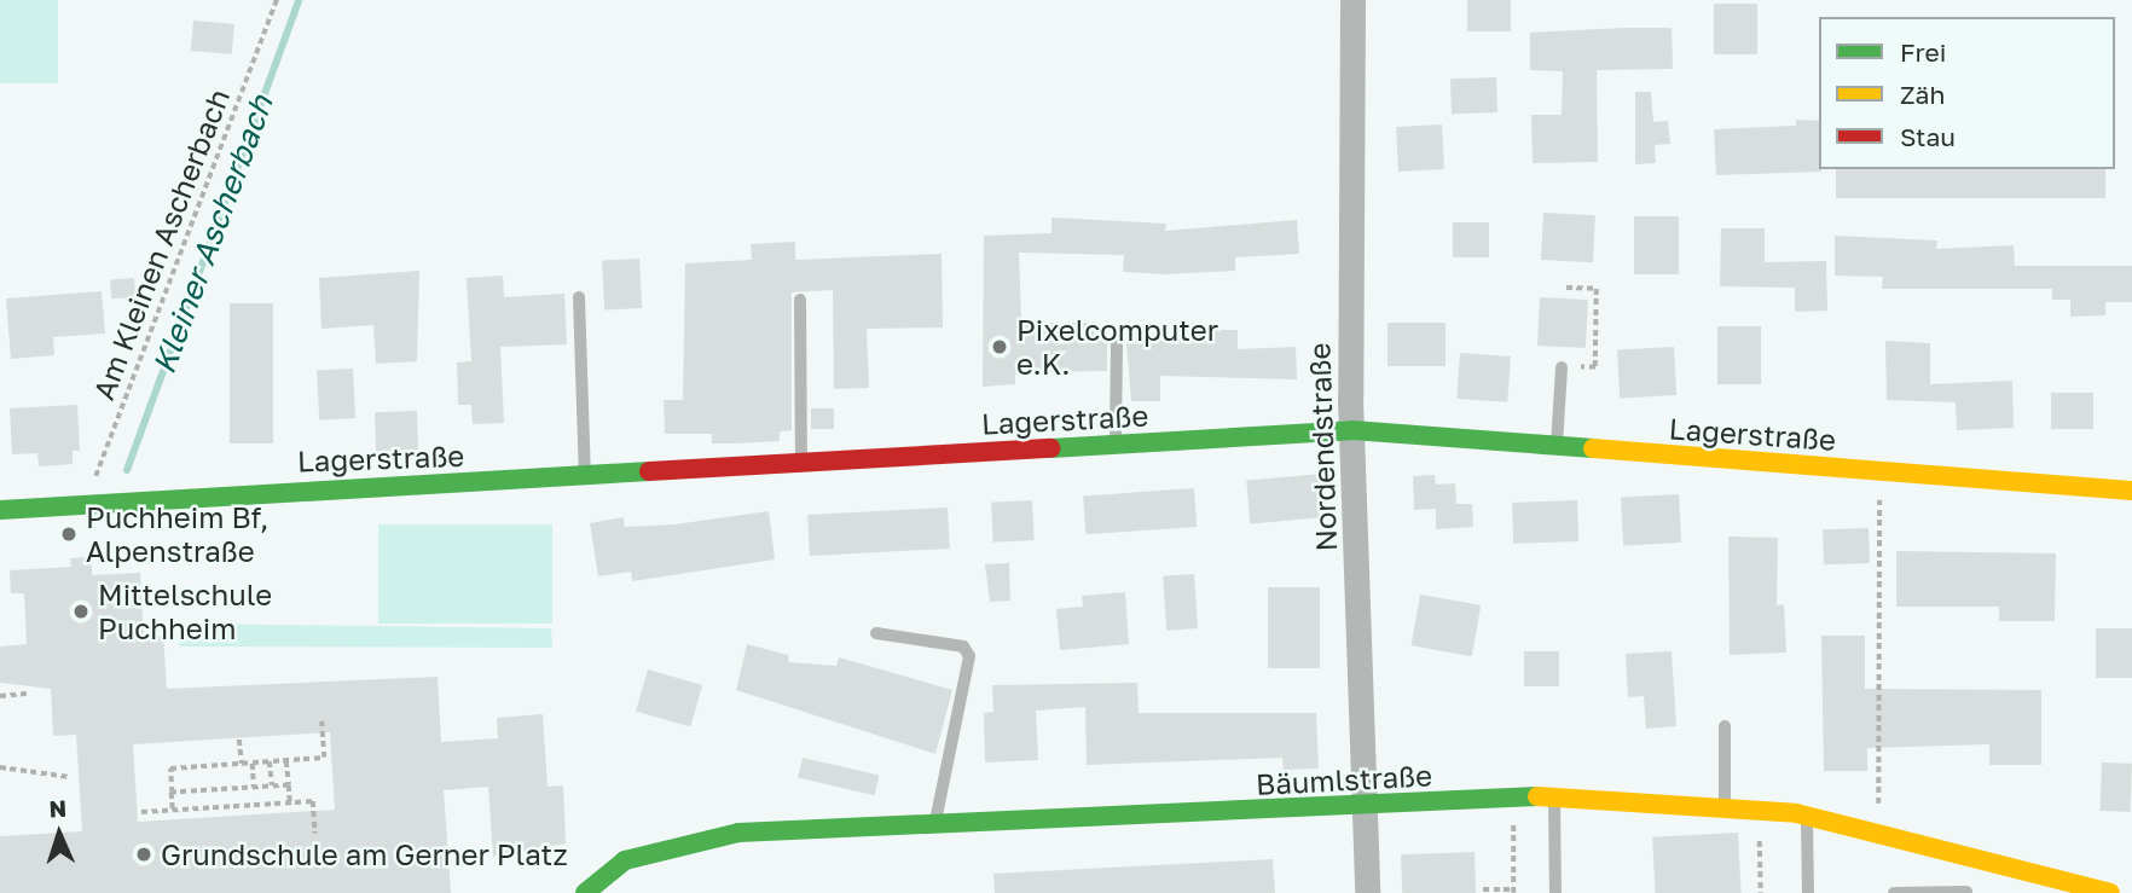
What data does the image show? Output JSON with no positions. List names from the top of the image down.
{
  "streets": {
    "street": ["Lagerstraße", "Nordendstraße", "Bäumlstraße"],
    "path": ["Am Kleinen Ascherbach"]
  },
  "crossings": [
    ["Am Kleinen Ascherbach", "Lagerstraße"],
    ["Lagerstraße", "Nordendstraße"],
    ["Nordendstraße", "Bäumlstraße"]
  ],
  "water": ["Kleiner Ascherbach"],
  "places": [
    "Pixelcomputer e.K.",
    "Puchheim Bf, Alpenstraße",
    "Mittelschule Puchheim",
    "Grundschule am Gerner Platz"
  ],
  "legend": ["Frei", "Zäh", "Stau"],
  "north": "top"
}
